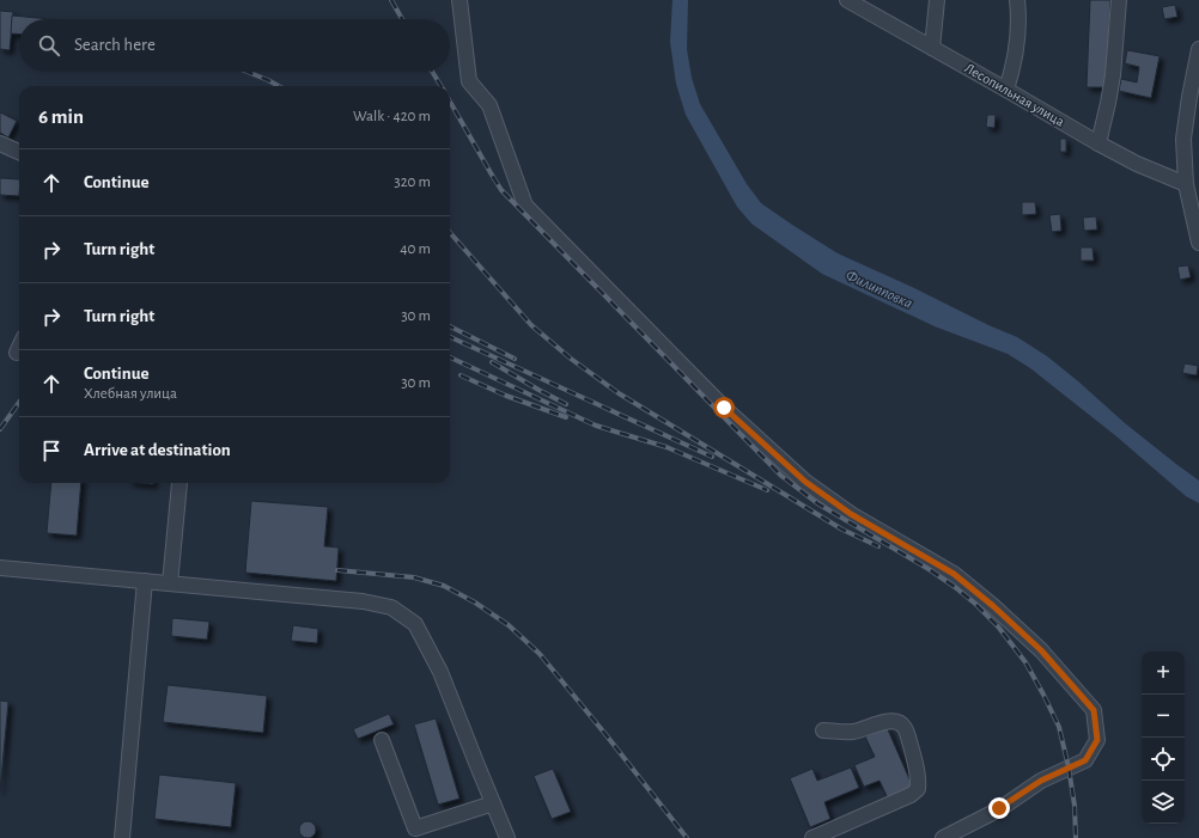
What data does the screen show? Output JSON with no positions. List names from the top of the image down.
{
  "streets": {
    "street": ["Лесопильная улица"]
  },
  "water": ["Филипповка"],
  "page": {
    "search": "Search here",
    "heading": ["6 min", "Walk · 420 m"],
    "list": [
      ["Continue", "320 m"],
      ["Turn right", "40 m"],
      ["Turn right", "30 m"],
      ["Continue", "Хлебная улица", "30 m"],
      "Arrive at destination"
    ],
    "map_buttons": ["+", "−"]
  }
}
